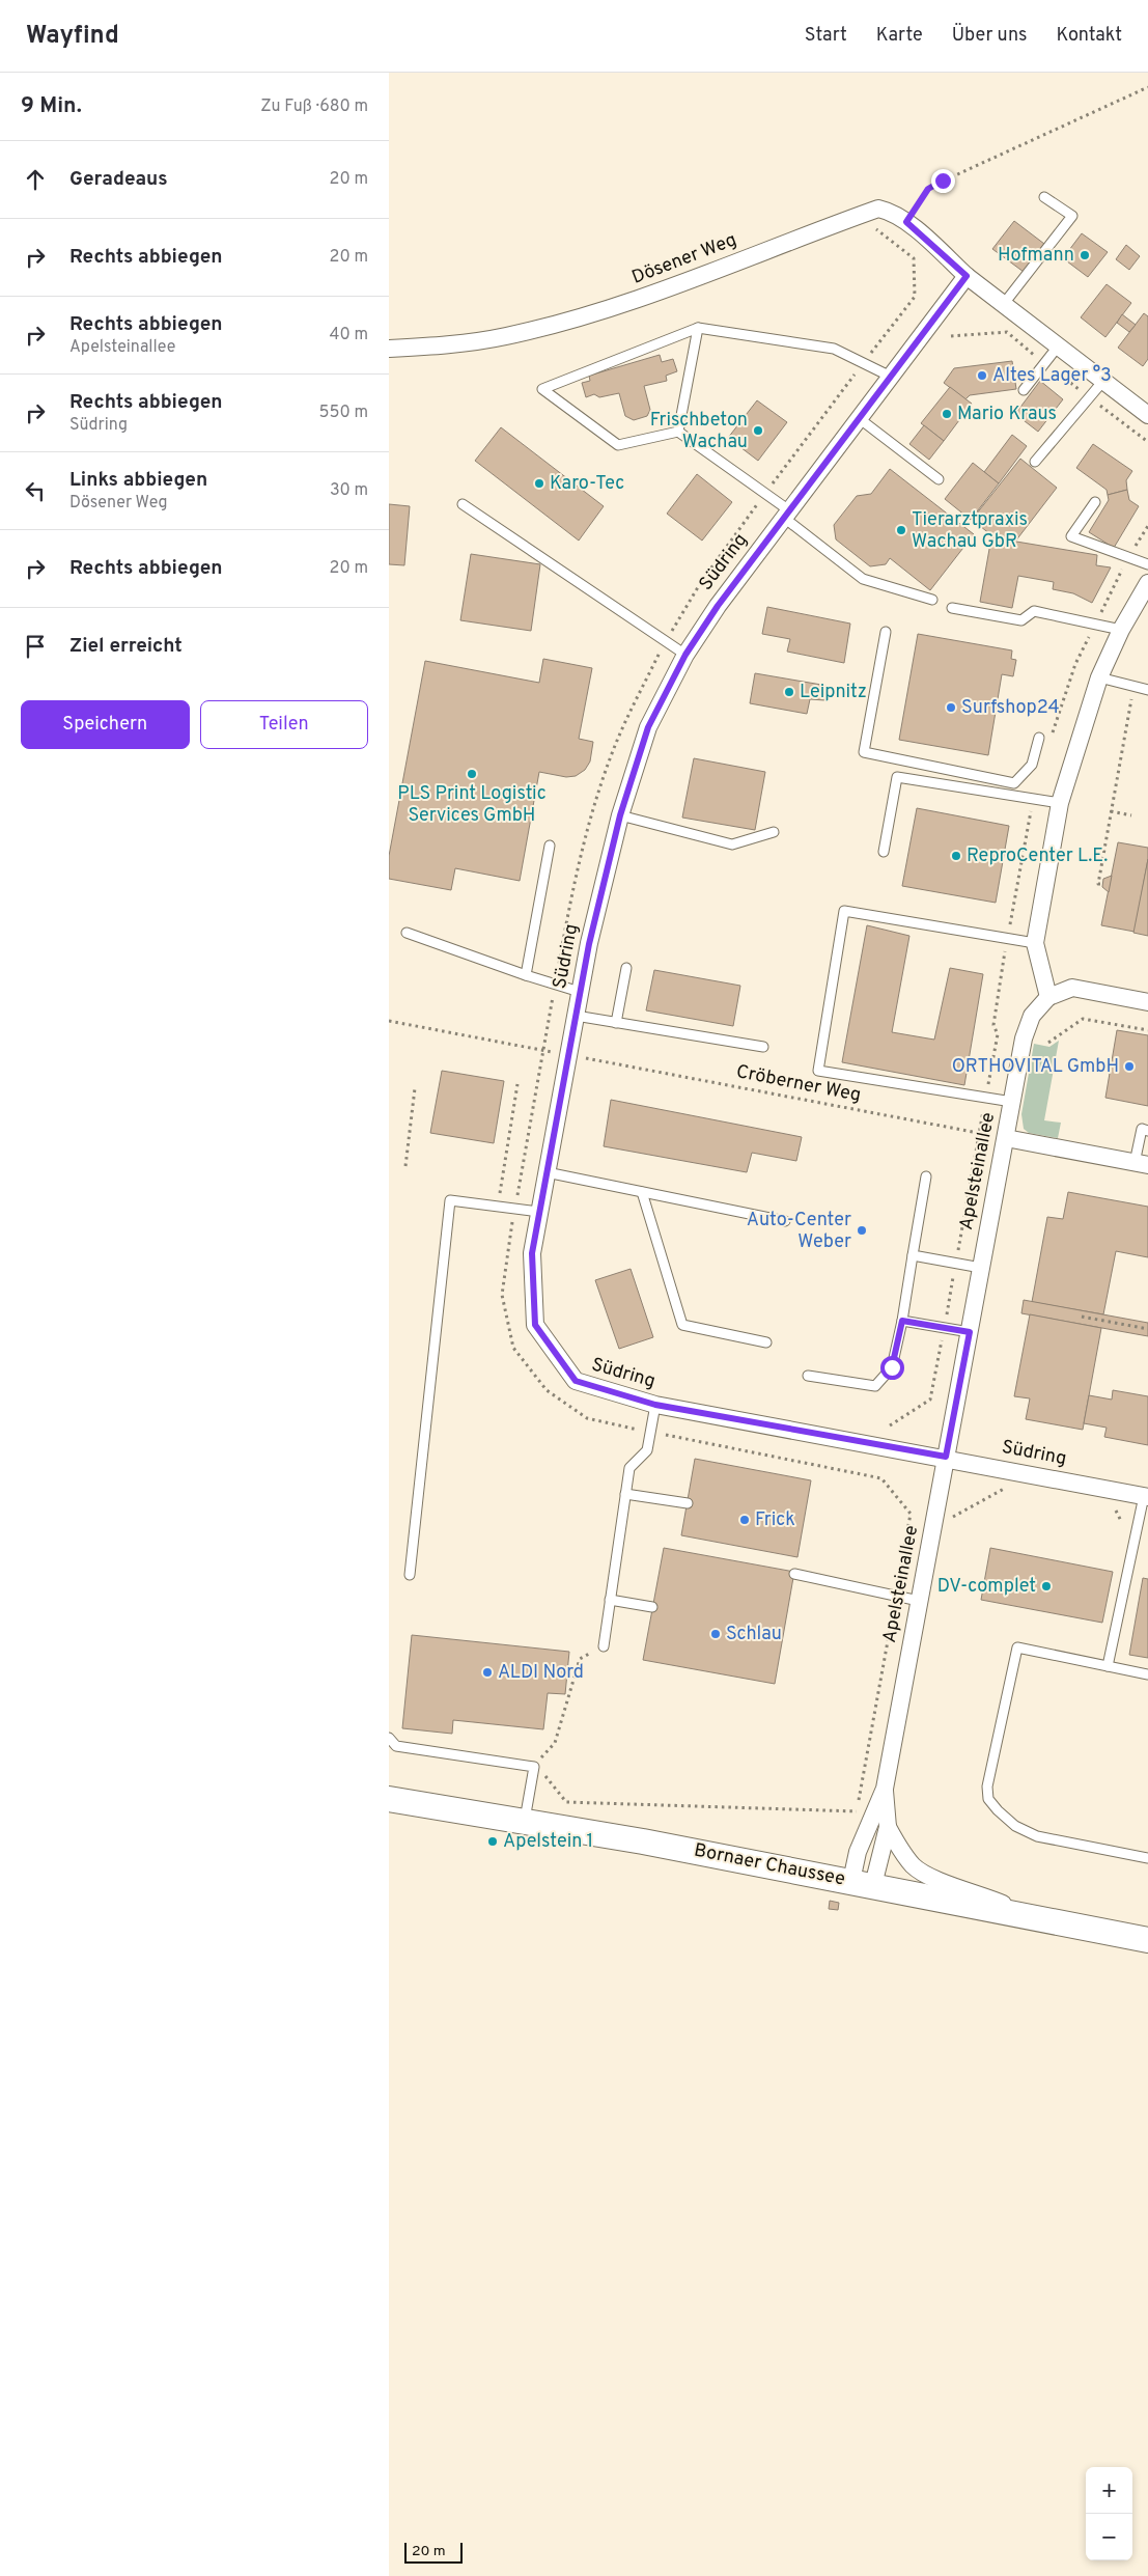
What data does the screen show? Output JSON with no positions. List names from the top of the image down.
{
  "streets": {
    "main road": ["Bornaer Chaussee"],
    "street": ["Dösener Weg", "Südring", "Apelsteinallee"],
    "path": ["Cröberner Weg"]
  },
  "crossings": [
    ["Dösener Weg", "Südring"],
    ["Südring", "Apelsteinallee"],
    ["Cröberner Weg", "Apelsteinallee"],
    ["Apelsteinallee", "Bornaer Chaussee"]
  ],
  "places": [
    "Hofmann",
    "Altes Lager °3",
    "Mario Kraus",
    "Frischbeton Wachau",
    "Karo-Tec",
    "Tierarztpraxis Wachau GbR",
    "Leipnitz",
    "Surfshop24",
    "PLS Print Logistic Services GmbH",
    "ReproCenter L.E.",
    "ORTHOVITAL GmbH",
    "Auto-Center Weber",
    "Frick",
    "DV-complet",
    "Schlau",
    "ALDI Nord",
    "Apelstein 1"
  ],
  "scale_bar": "20 m",
  "page": {
    "header": "Wayfind",
    "nav": [
      "Start",
      "Karte",
      "Über uns",
      "Kontakt"
    ],
    "heading": ["9 Min.", "Zu Fuß · 680 m"],
    "list": [
      ["Geradeaus", "20 m"],
      ["Rechts abbiegen", "20 m"],
      ["Rechts abbiegen", "Apelsteinallee", "40 m"],
      ["Rechts abbiegen", "Südring", "550 m"],
      ["Links abbiegen", "Dösener Weg", "30 m"],
      ["Rechts abbiegen", "20 m"],
      "Ziel erreicht"
    ],
    "buttons": ["Speichern", "Teilen"],
    "map_buttons": ["+", "−"],
    "scale": "20 m"
  }
}
